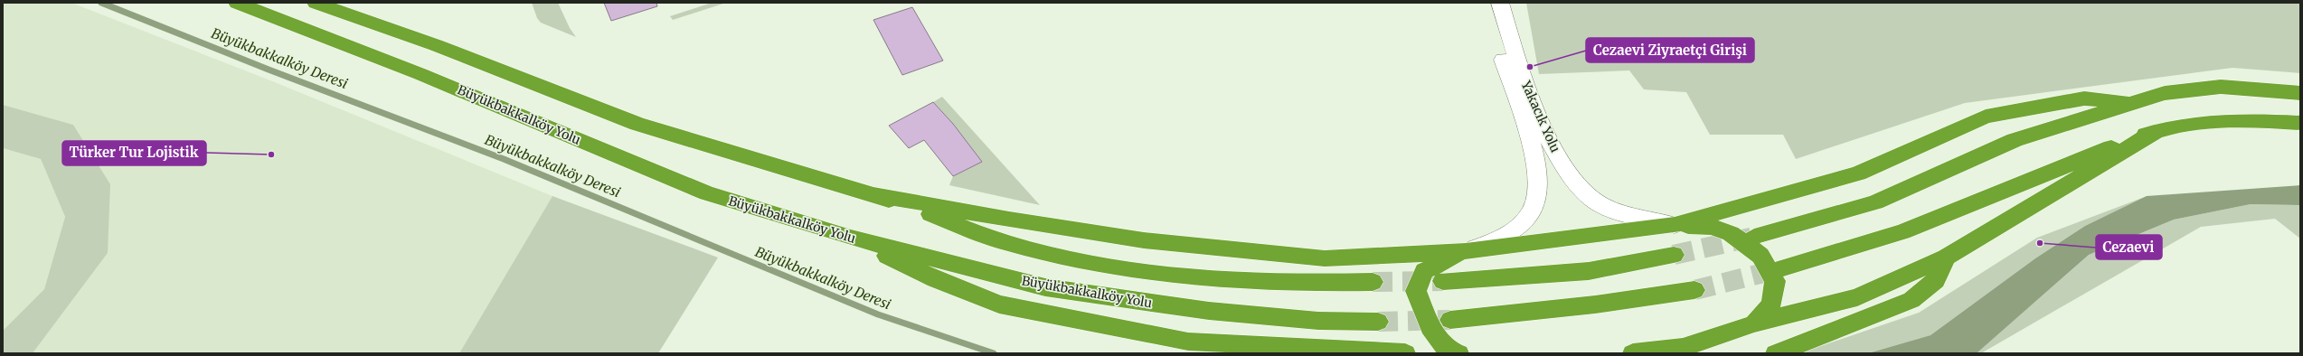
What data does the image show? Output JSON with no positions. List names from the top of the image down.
{
  "streets": {
    "highway": ["Büyükbakkalköy Yolu"],
    "main road": ["Yakacık Yolu"]
  },
  "water": ["Büyükbakkalköy Deresi"],
  "places": ["Cezaevi Ziyraetçi Girişi", "Türker Tur Lojistik", "Cezaevi"]
}
